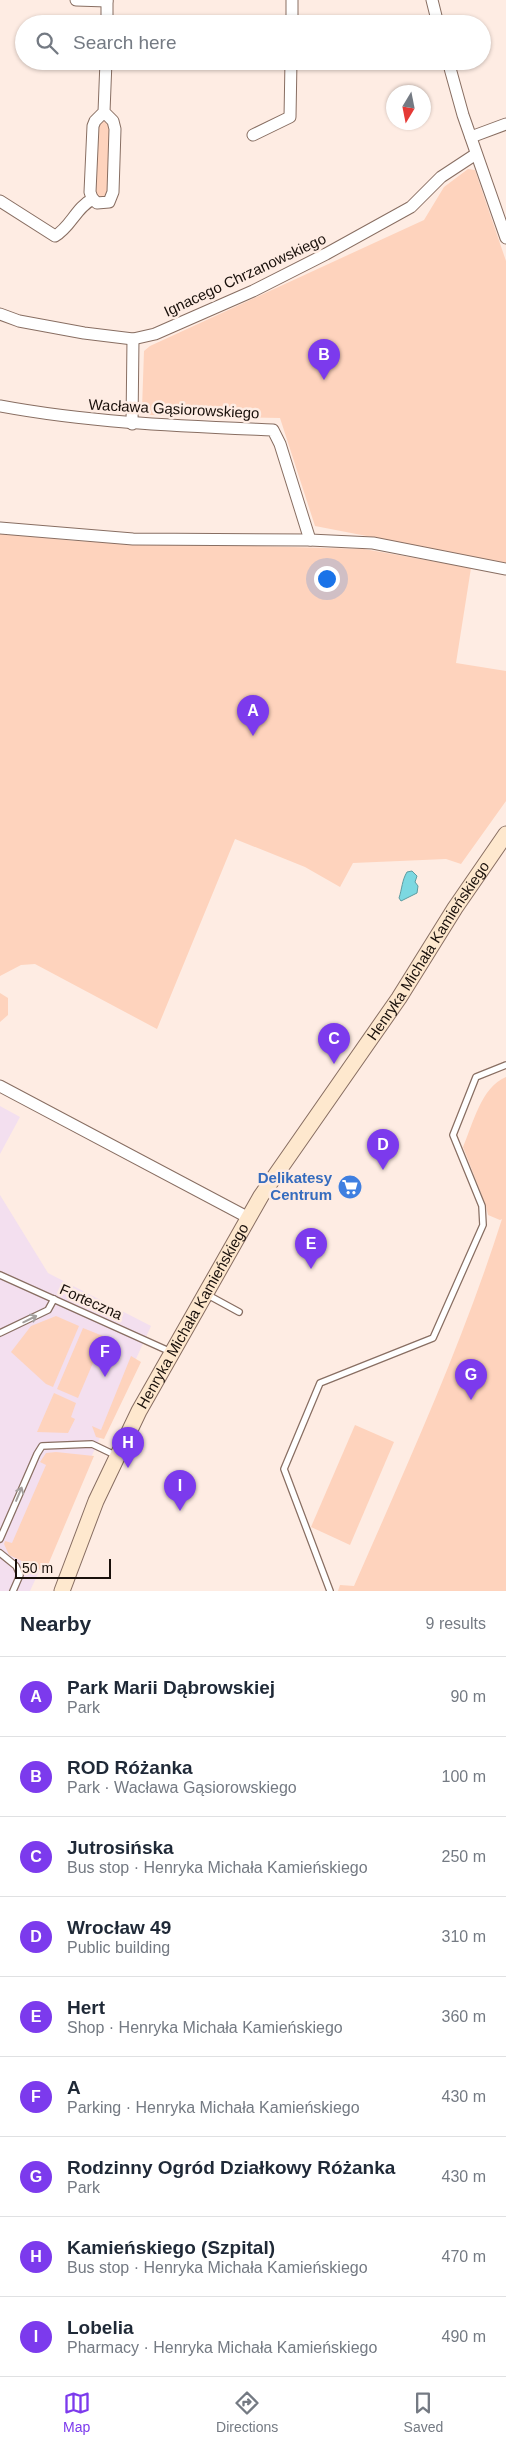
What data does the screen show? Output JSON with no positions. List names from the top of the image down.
{
  "streets": {
    "street": ["Ignacego Chrzanowskiego", "Wacława Gąsiorowskiego", "Henryka Michała Kamieńskiego"],
    "lane": ["Forteczna"]
  },
  "crossings": [
    ["Henryka Michała Kamieńskiego", "Forteczna"]
  ],
  "places": {
    "supermarket": ["Delikatesy Centrum"]
  },
  "scale_bar": "50 m",
  "north": "bottom",
  "page": {
    "search": "Search here",
    "pins": [
      "B",
      "A",
      "C",
      "D",
      "E",
      "F",
      "G",
      "H",
      "I"
    ],
    "scale": "50 m",
    "heading": ["Nearby", "9 results"],
    "list": [
      {
        "mark": "A",
        "name": "Park Marii Dąbrowskiej",
        "note": "Park",
        "value": "90 m"
      },
      {
        "mark": "B",
        "name": "ROD Różanka",
        "note": "Park · Wacława Gąsiorowskiego",
        "value": "100 m"
      },
      {
        "mark": "C",
        "name": "Jutrosińska",
        "note": "Bus stop · Henryka Michała Kamieńskiego",
        "value": "250 m"
      },
      {
        "mark": "D",
        "name": "Wrocław 49",
        "note": "Public building",
        "value": "310 m"
      },
      {
        "mark": "E",
        "name": "Hert",
        "note": "Shop · Henryka Michała Kamieńskiego",
        "value": "360 m"
      },
      {
        "mark": "F",
        "name": "A",
        "note": "Parking · Henryka Michała Kamieńskiego",
        "value": "430 m"
      },
      {
        "mark": "G",
        "name": "Rodzinny Ogród Działkowy Różanka",
        "note": "Park",
        "value": "430 m"
      },
      {
        "mark": "H",
        "name": "Kamieńskiego (Szpital)",
        "note": "Bus stop · Henryka Michała Kamieńskiego",
        "value": "470 m"
      },
      {
        "mark": "I",
        "name": "Lobelia",
        "note": "Pharmacy · Henryka Michała Kamieńskiego",
        "value": "490 m"
      }
    ],
    "nav": ["Map", "Directions", "Saved"]
  }
}
